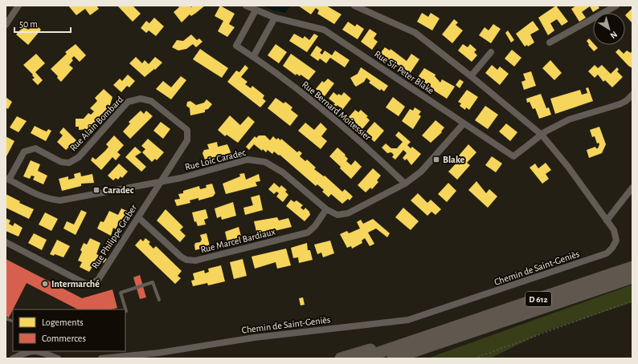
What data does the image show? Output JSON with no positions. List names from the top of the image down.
{
  "streets": {
    "highway": ["D 612"],
    "street": [
      "Rue Sir Peter Blake",
      "Rue Bernard Moitessier",
      "Rue Alain Bombard",
      "Rue Loïc Caradec",
      "Rue Philippe Graber",
      "Rue Marcel Bardiaux",
      "Chemin de Saint-Geniès"
    ]
  },
  "crossings": [
    ["Rue Sir Peter Blake", "Rue Bernard Moitessier"],
    ["Rue Sir Peter Blake", "Rue Loïc Caradec"],
    ["Rue Sir Peter Blake", "Chemin de Saint-Geniès"],
    ["Rue Bernard Moitessier", "Rue Loïc Caradec"],
    ["Rue Alain Bombard", "Rue Loïc Caradec"],
    ["Rue Alain Bombard", "Rue Philippe Graber"],
    ["Rue Loïc Caradec", "Rue Philippe Graber"],
    ["Rue Loïc Caradec", "Rue Marcel Bardiaux"],
    ["Rue Philippe Graber", "Rue Marcel Bardiaux"]
  ],
  "places": {
    "transit": ["Blake", "Caradec"],
    "other": ["Intermarché"]
  },
  "legend": ["Logements", "Commerces"],
  "scale_bar": "50 m",
  "north": "bottom right"
}
